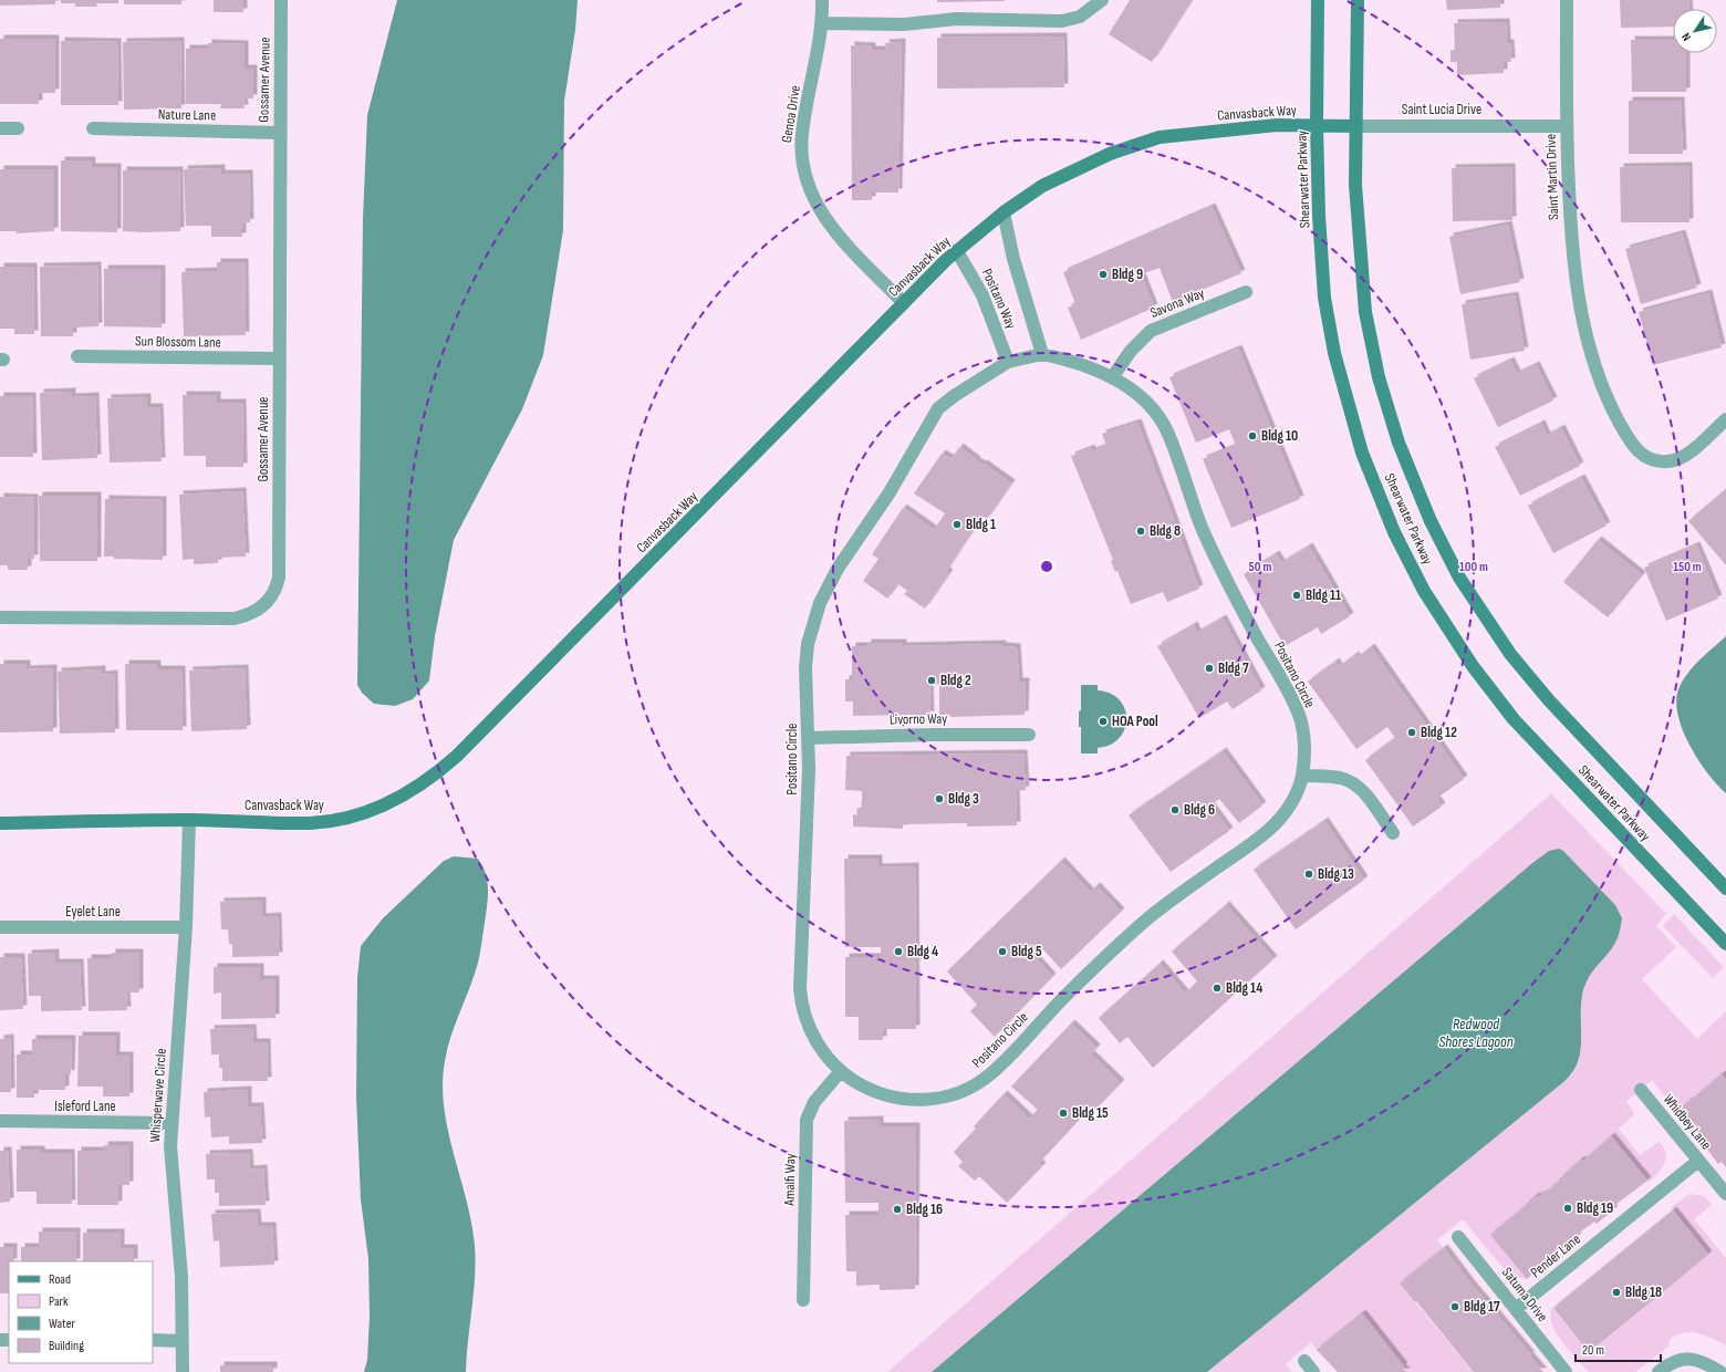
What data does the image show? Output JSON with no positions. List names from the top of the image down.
{
  "streets": {
    "main road": ["Saint Lucia Drive", "Canvasback Way", "Shearwater Parkway"],
    "street": [
      "Gossamer Avenue",
      "Genoa Drive",
      "Nature Lane",
      "Saint Martin Drive",
      "Positano Way",
      "Savona Way",
      "Sun Blossom Lane",
      "Positano Circle",
      "Livorno Way",
      "Eyelet Lane",
      "Whisperwave Circle",
      "Isleford Lane",
      "Whidbey Lane",
      "Amalfi Way",
      "Pender Lane",
      "Satuma Drive"
    ]
  },
  "crossings": [
    ["Gossamer Avenue", "Nature Lane"],
    ["Gossamer Avenue", "Sun Blossom Lane"],
    ["Saint Lucia Drive", "Canvasback Way"],
    ["Saint Lucia Drive", "Saint Martin Drive"],
    ["Saint Lucia Drive", "Shearwater Parkway"],
    ["Canvasback Way", "Genoa Drive"],
    ["Canvasback Way", "Shearwater Parkway"],
    ["Canvasback Way", "Positano Way"],
    ["Canvasback Way", "Whisperwave Circle"],
    ["Positano Way", "Positano Circle"],
    ["Savona Way", "Positano Circle"],
    ["Positano Circle", "Livorno Way"],
    ["Positano Circle", "Amalfi Way"],
    ["Eyelet Lane", "Whisperwave Circle"],
    ["Whisperwave Circle", "Isleford Lane"],
    ["Whidbey Lane", "Pender Lane"],
    ["Pender Lane", "Satuma Drive"]
  ],
  "water": ["Redwood Shores Lagoon"],
  "places": [
    "Bldg 9",
    "Bldg 10",
    "Bldg 1",
    "Bldg 8",
    "Bldg 11",
    "Bldg 7",
    "Bldg 2",
    "HOA Pool",
    "Bldg 12",
    "Bldg 3",
    "Bldg 6",
    "Bldg 13",
    "Bldg 4",
    "Bldg 5",
    "Bldg 14",
    "Bldg 15",
    "Bldg 19",
    "Bldg 16",
    "Bldg 18",
    "Bldg 17"
  ],
  "legend": [
    "Road",
    "Park",
    "Water",
    "Building"
  ],
  "scale_bar": "20 m",
  "north": "bottom left",
  "rings": ["50 m", "100 m", "150 m"]
}
